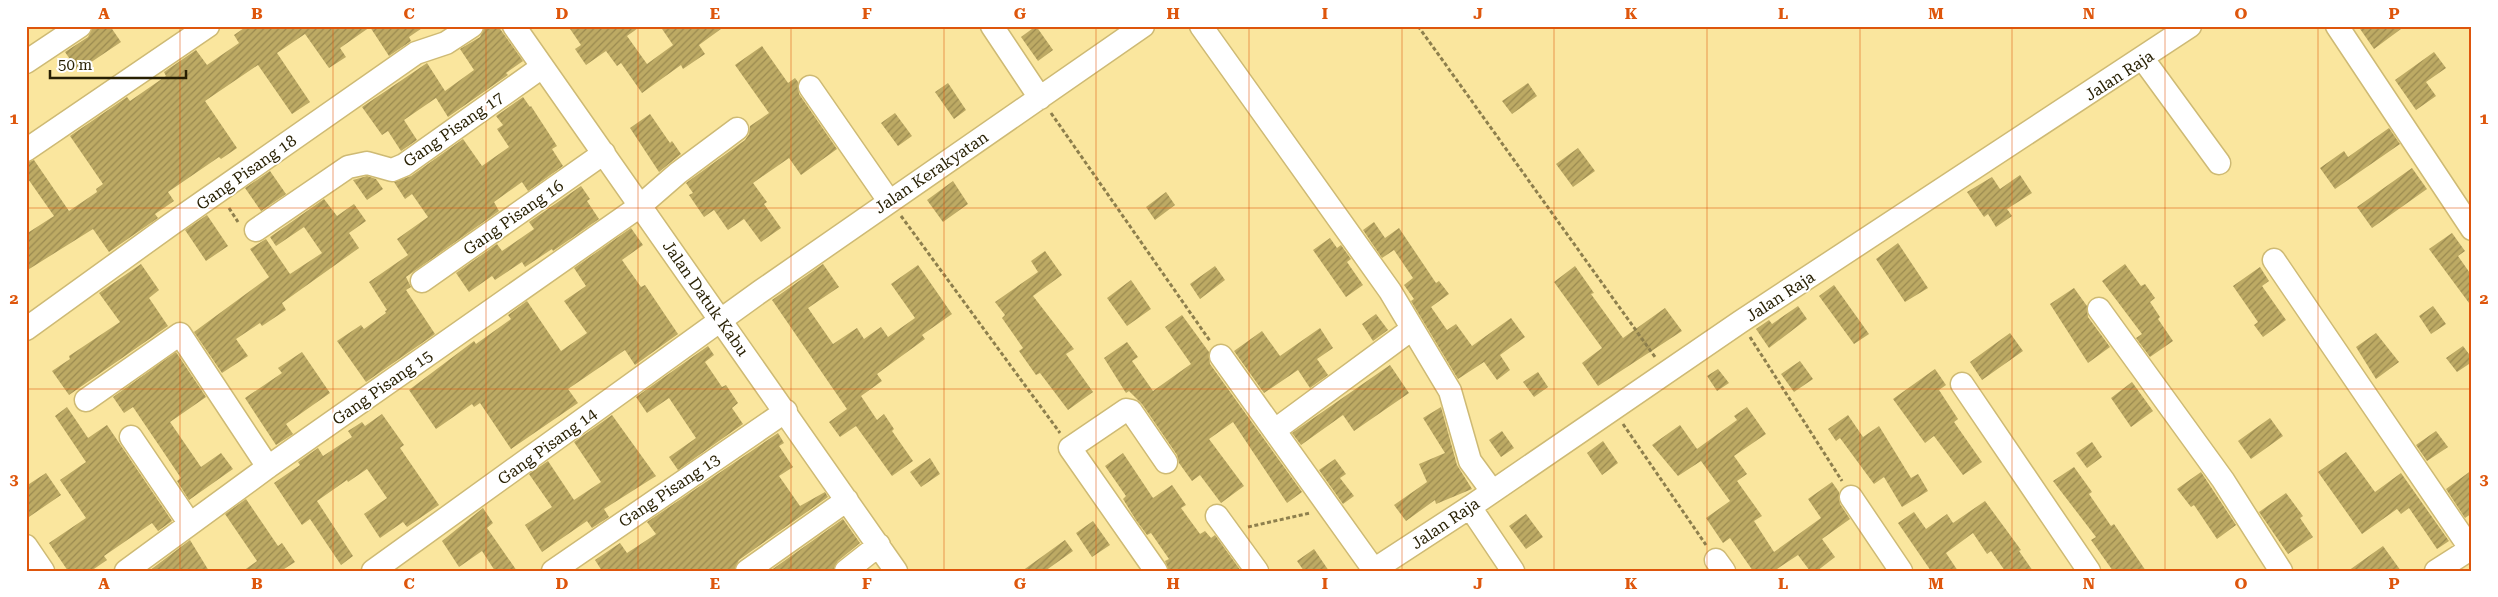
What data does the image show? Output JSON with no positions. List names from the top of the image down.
{
  "streets": {
    "street": [
      "Jalan Raja",
      "Gang Pisang 17",
      "Gang Pisang 18",
      "Jalan Kerakyatan",
      "Gang Pisang 16",
      "Jalan Datuk Kabu",
      "Gang Pisang 15",
      "Gang Pisang 14",
      "Gang Pisang 13"
    ]
  },
  "crossings": [
    ["Gang Pisang 17", "Jalan Datuk Kabu"],
    ["Jalan Kerakyatan", "Jalan Datuk Kabu"],
    ["Jalan Kerakyatan", "Gang Pisang 14"],
    ["Gang Pisang 16", "Jalan Datuk Kabu"],
    ["Jalan Datuk Kabu", "Gang Pisang 15"],
    ["Jalan Datuk Kabu", "Gang Pisang 14"],
    ["Jalan Datuk Kabu", "Gang Pisang 13"]
  ],
  "scale_bar": "50 m",
  "grid": {
    "columns": [
      "A",
      "B",
      "C",
      "D",
      "E",
      "F",
      "G",
      "H",
      "I",
      "J",
      "K",
      "L",
      "M",
      "N",
      "O",
      "P"
    ],
    "rows": ["1", "2", "3"]
  }
}
